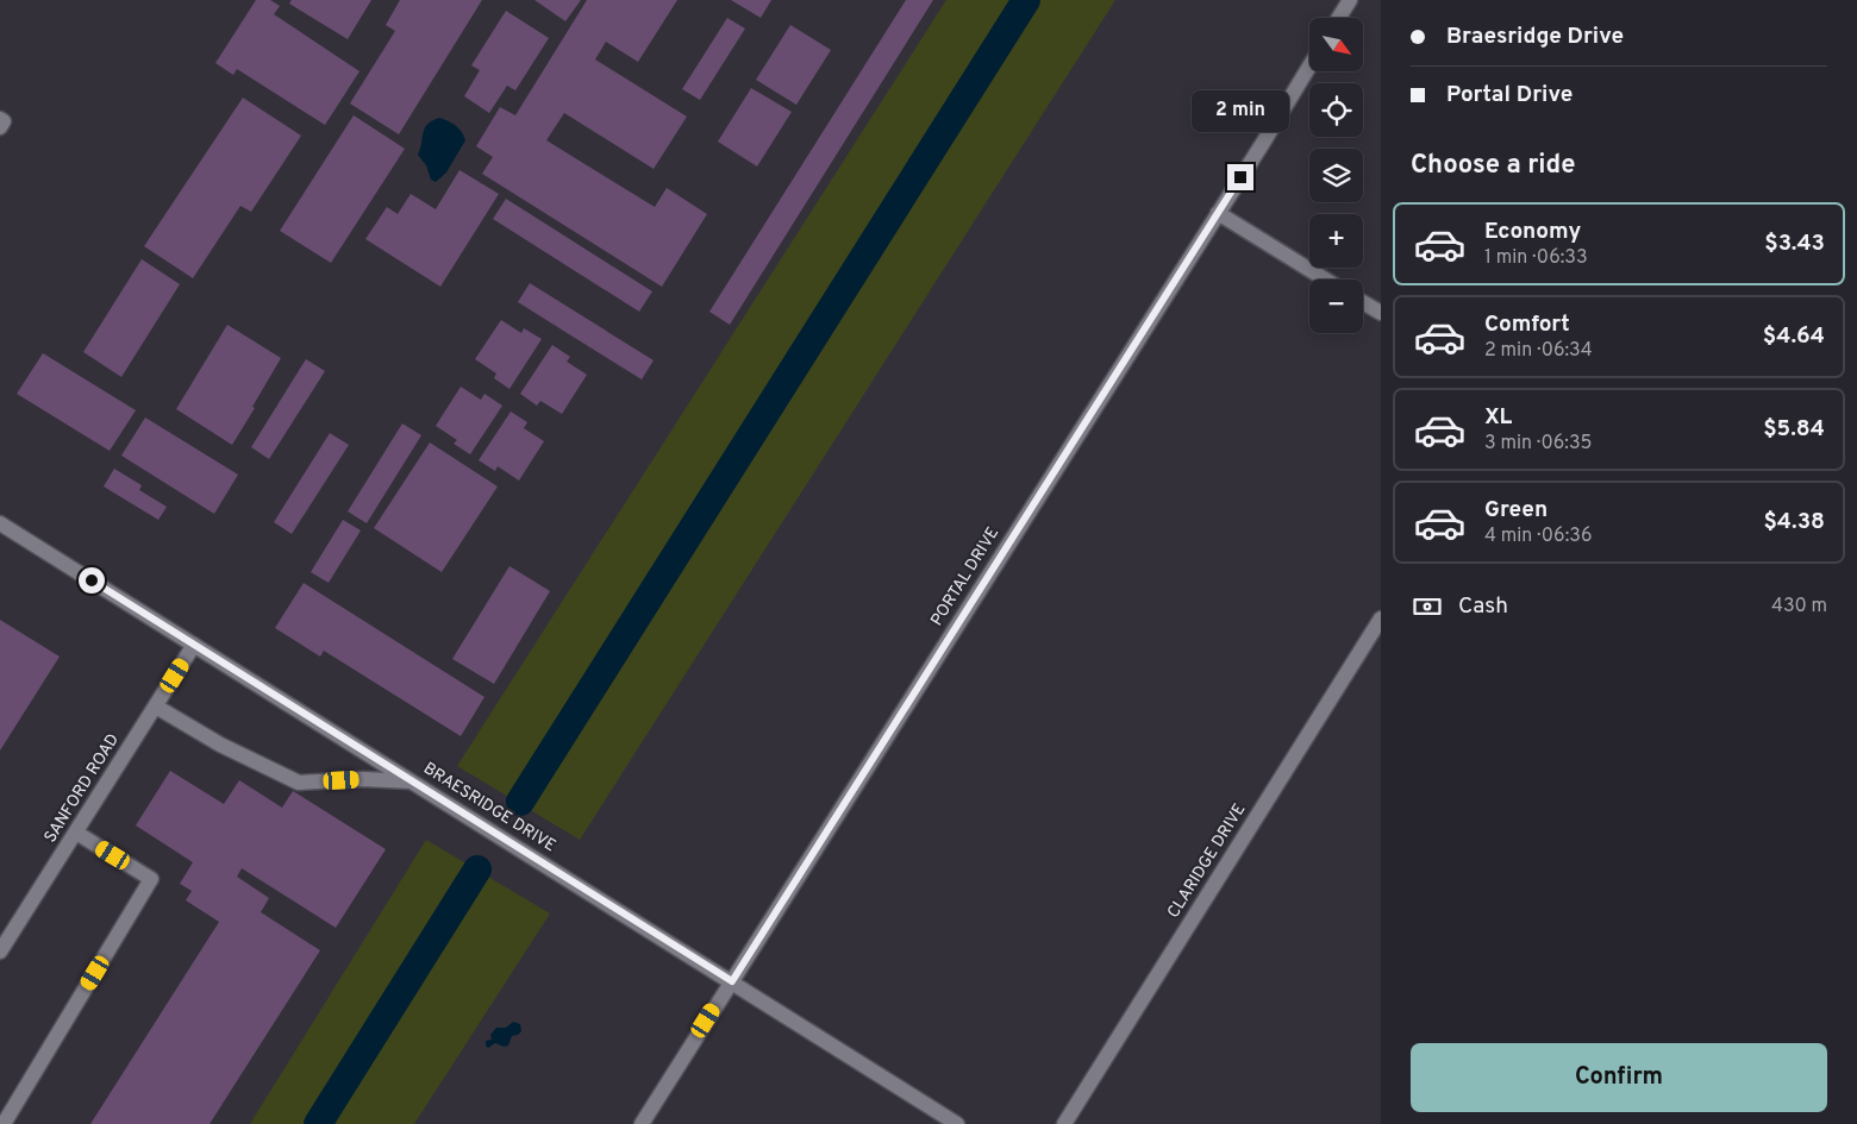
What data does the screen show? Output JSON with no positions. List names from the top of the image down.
{
  "streets": {
    "street": [
      "PORTAL DRIVE",
      "SANFORD ROAD",
      "BRAESRIDGE DRIVE",
      "CLARIDGE DRIVE"
    ]
  },
  "crossings": [
    ["PORTAL DRIVE", "BRAESRIDGE DRIVE"],
    ["SANFORD ROAD", "BRAESRIDGE DRIVE"]
  ],
  "north": "bottom right",
  "page": {
    "banner": ["Braesridge Drive", "Portal Drive"],
    "map_buttons": ["+", "−"],
    "bubble": "2 min",
    "heading": "Choose a ride",
    "list": [
      {
        "name": "Economy",
        "note": "1 min · 06:33",
        "value": "$3.43"
      },
      {
        "name": "Comfort",
        "note": "2 min · 06:34",
        "value": "$4.64"
      },
      {
        "name": "XL",
        "note": "3 min · 06:35",
        "value": "$5.84"
      },
      {
        "name": "Green",
        "note": "4 min · 06:36",
        "value": "$4.38"
      }
    ],
    "pay": ["Cash", "430 m"],
    "buttons": "Confirm"
  }
}
